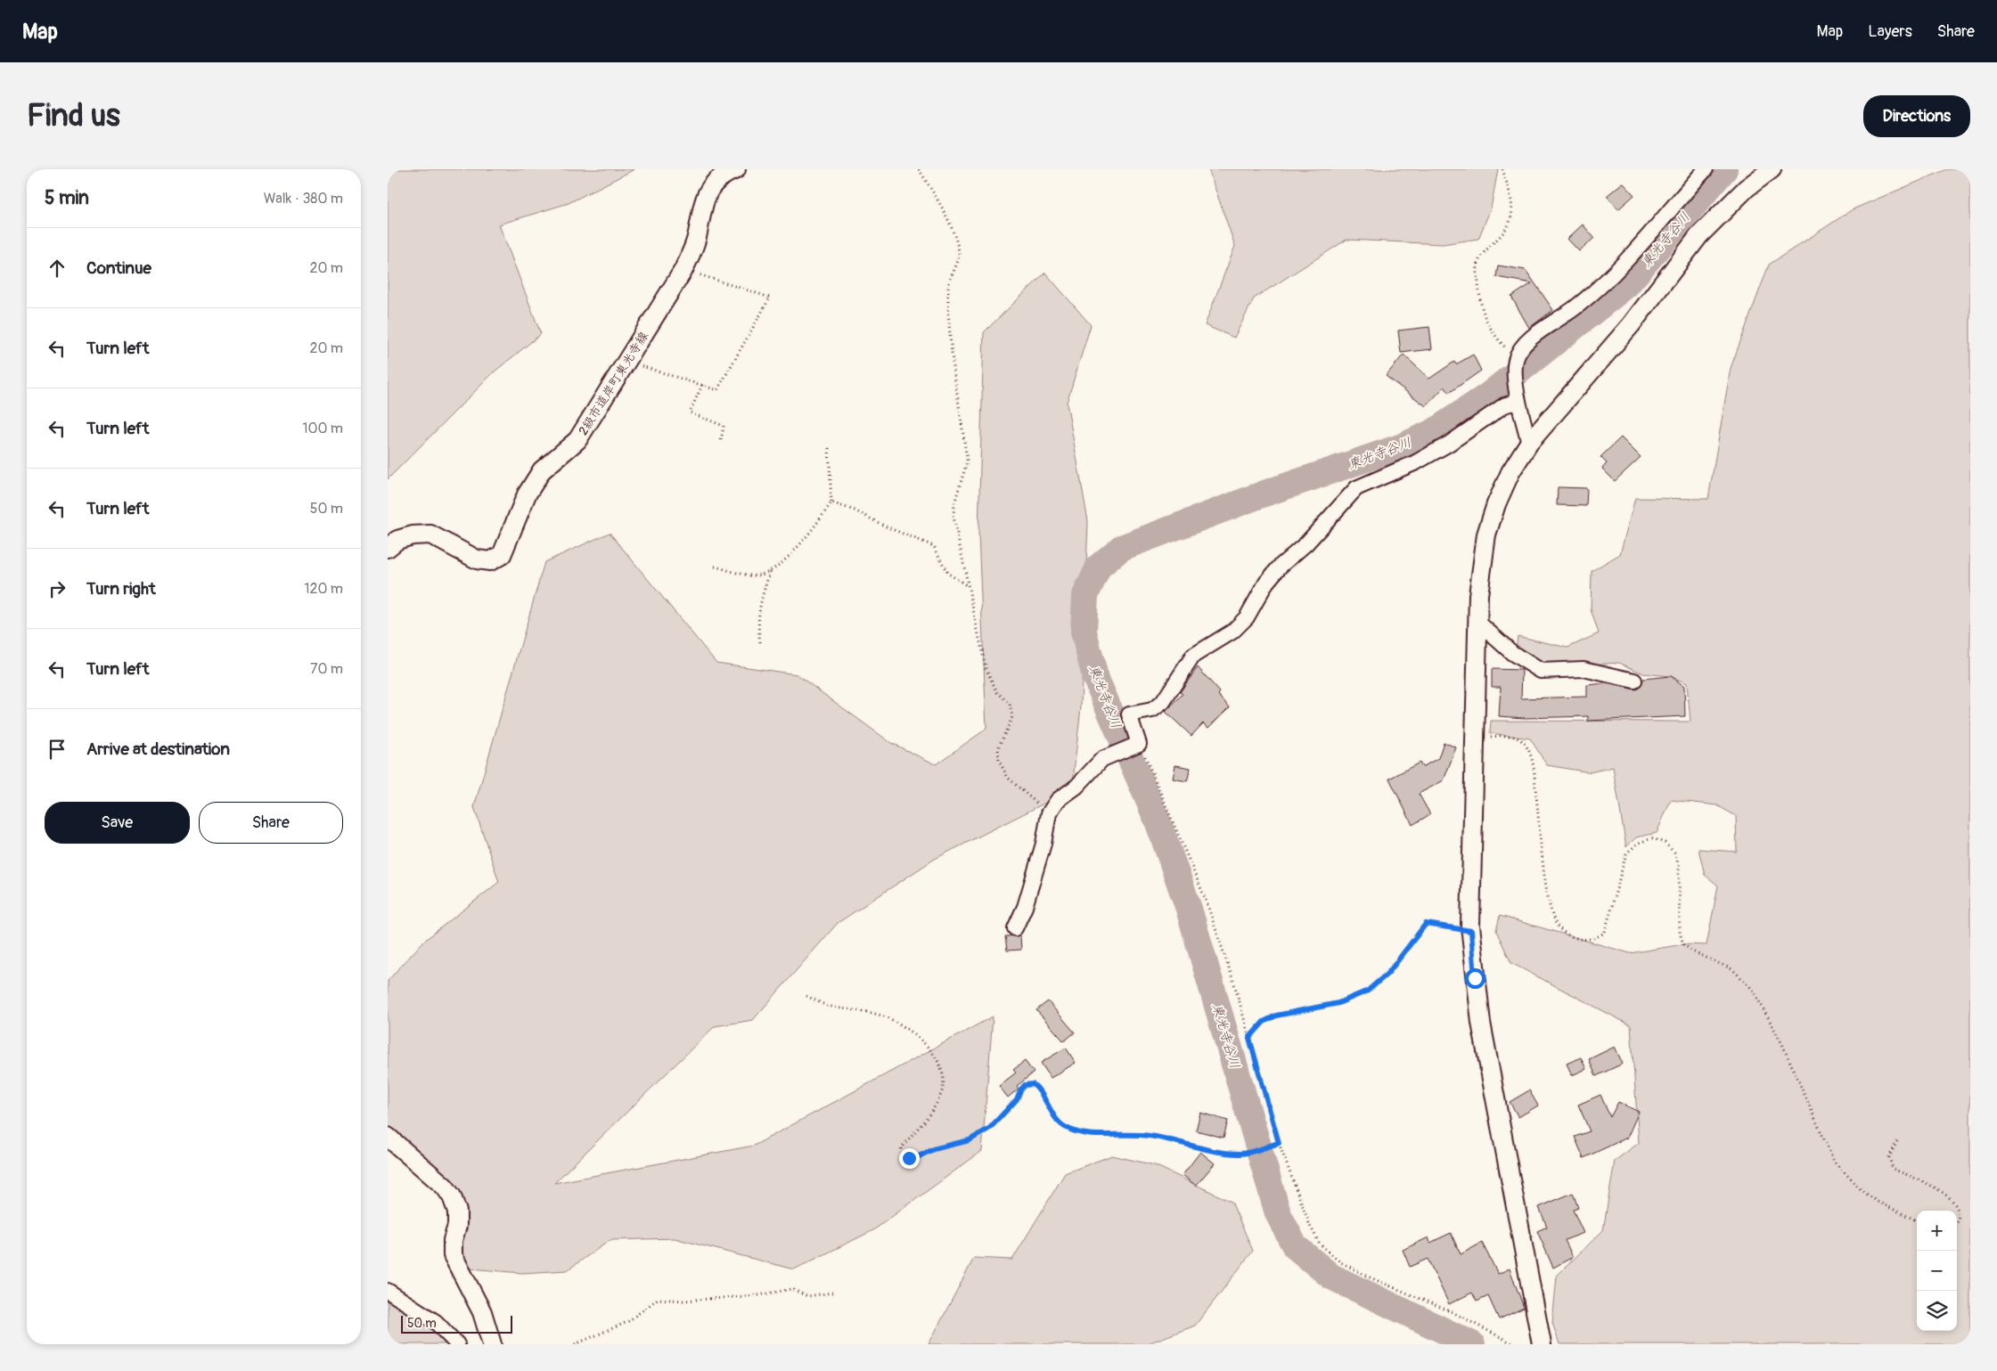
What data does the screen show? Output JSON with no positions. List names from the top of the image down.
{
  "streets": {
    "street": ["2級市道岸町東光寺線"]
  },
  "water": ["東光寺谷川"],
  "scale_bar": "50 m",
  "page": {
    "header": "Map",
    "nav": ["Map", "Layers", "Share"],
    "buttons": [
      "Directions",
      ["Save", "Share"]
    ],
    "title": "Find us",
    "heading": ["5 min", "Walk · 380 m"],
    "list": [
      ["Continue", "20 m"],
      ["Turn left", "20 m"],
      ["Turn left", "100 m"],
      ["Turn left", "50 m"],
      ["Turn right", "120 m"],
      ["Turn left", "70 m"],
      "Arrive at destination"
    ],
    "map_buttons": ["+", "−"],
    "scale": "50 m"
  }
}
